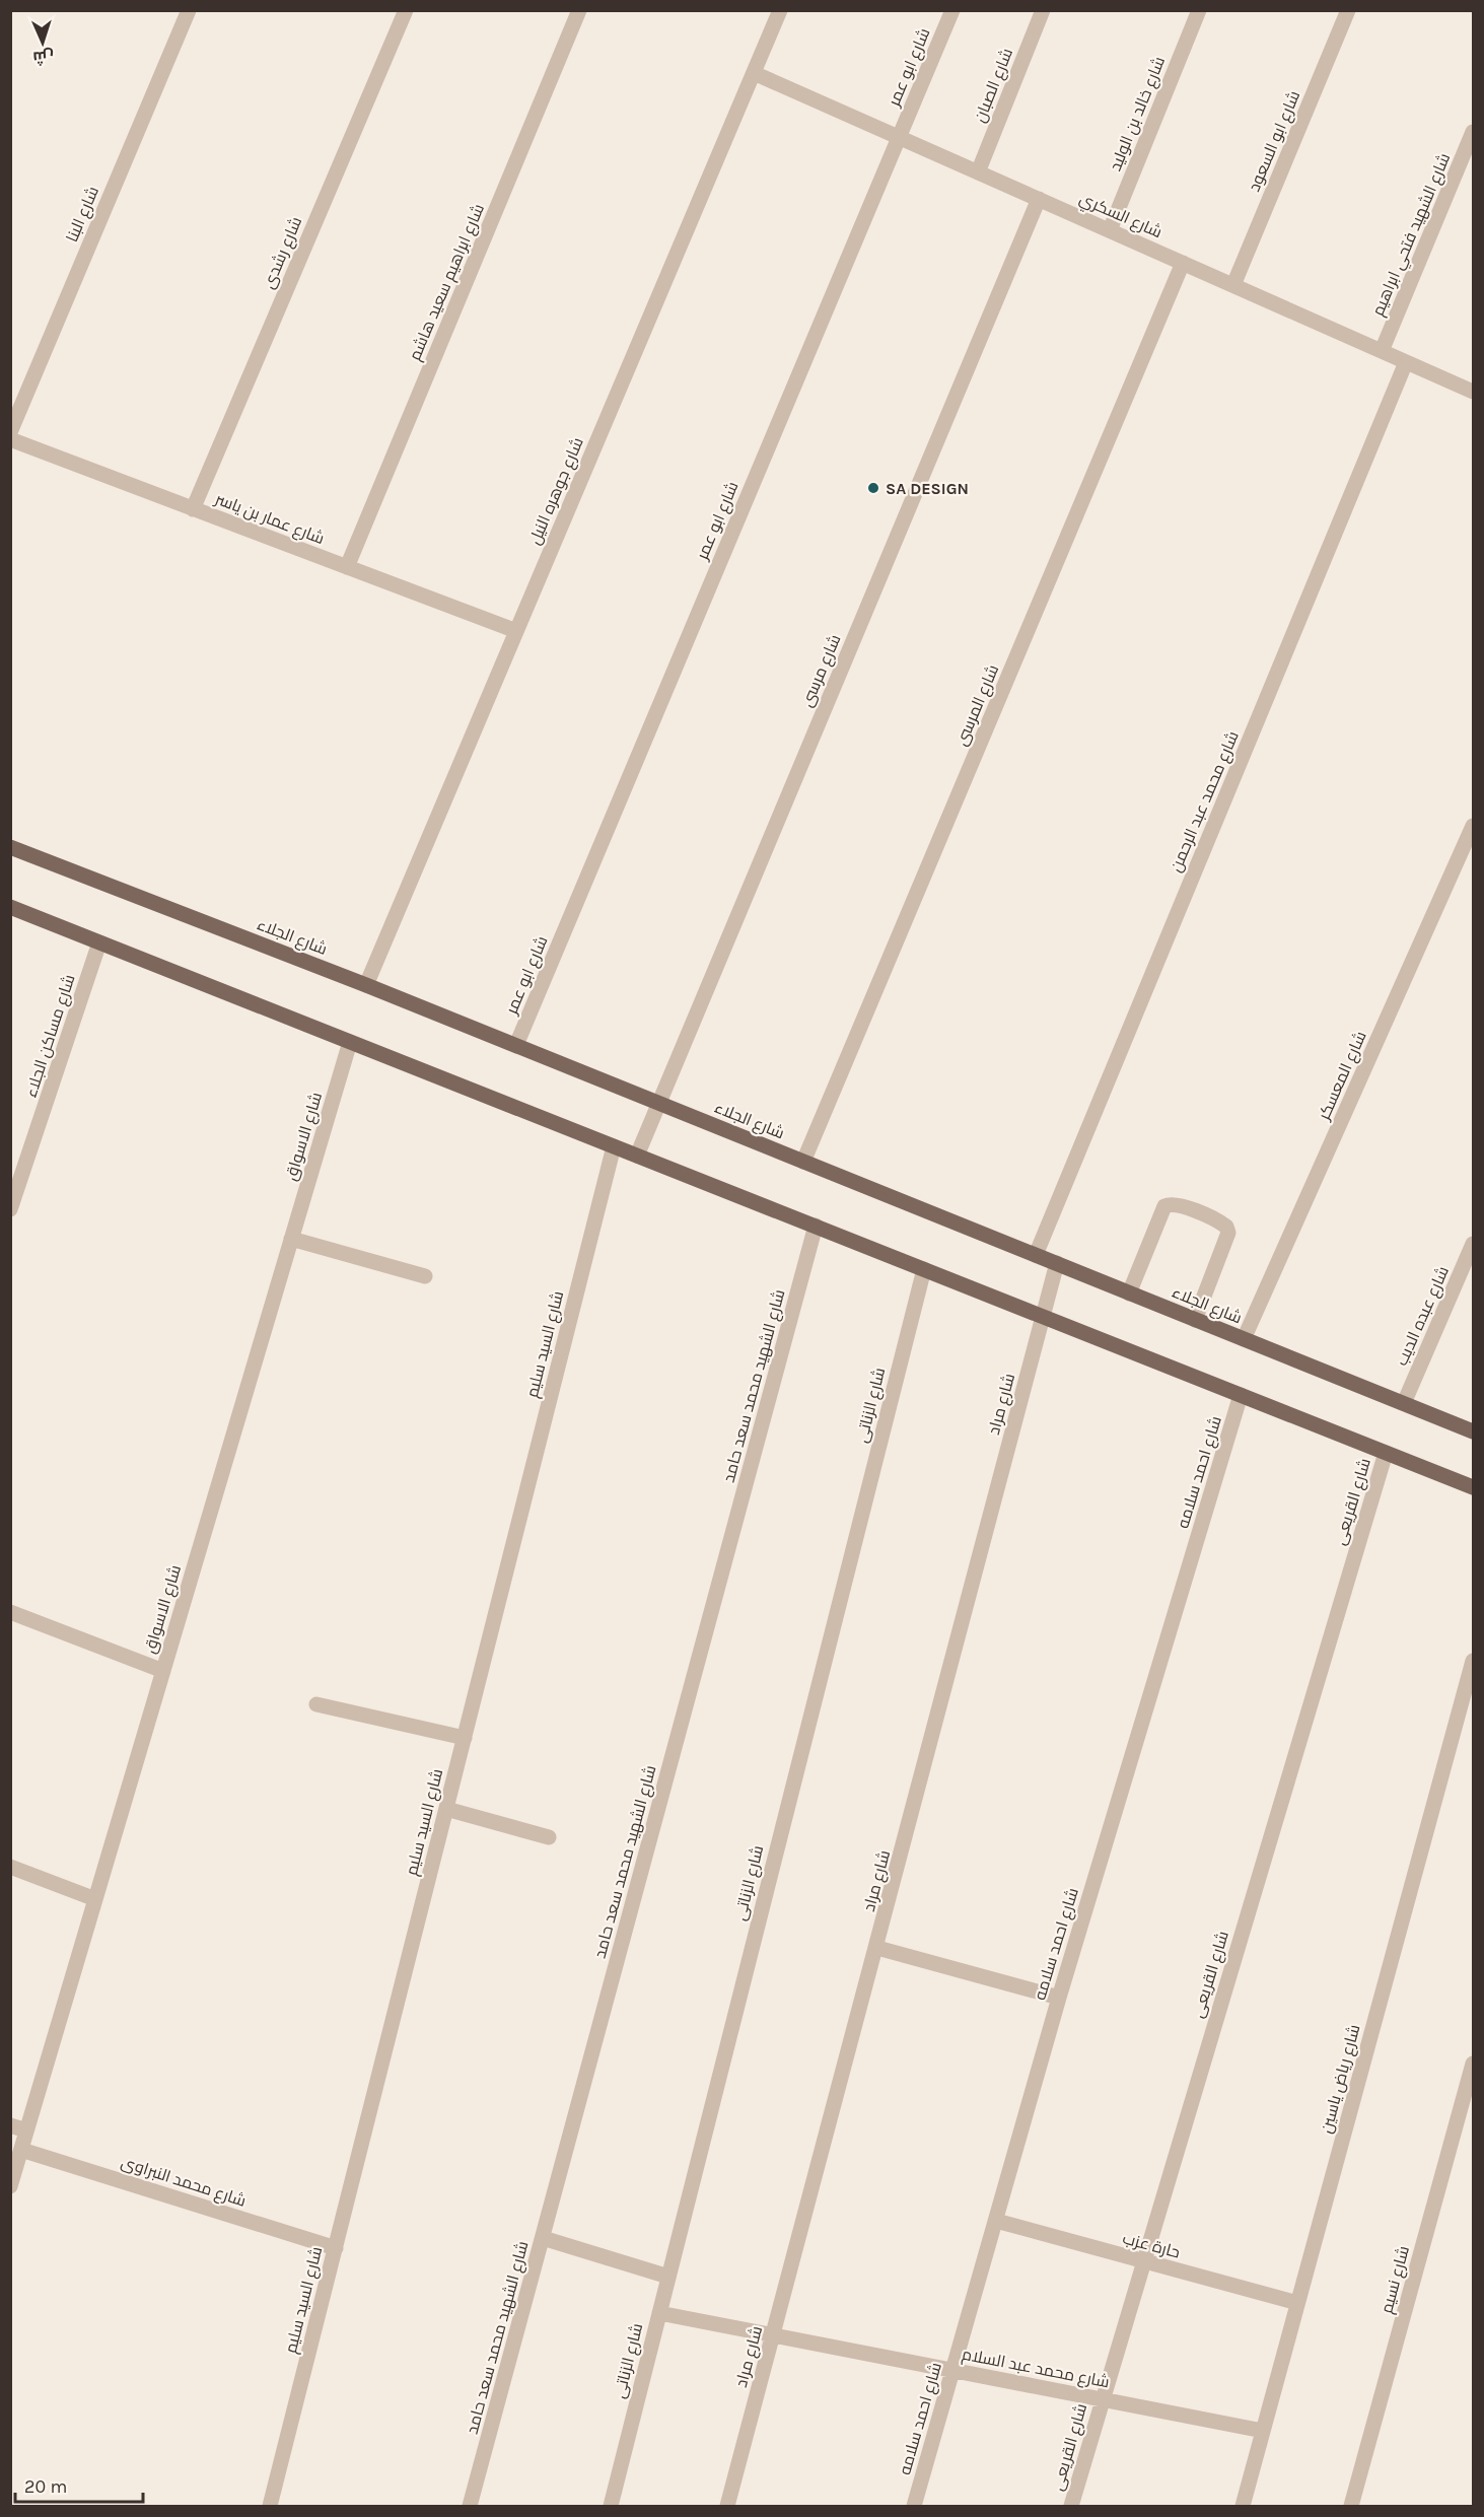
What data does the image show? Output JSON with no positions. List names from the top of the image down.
{
  "streets": {
    "main road": ["شارع الجلاء"],
    "street": [
      "شارع ابو عمر",
      "شارع الصبان",
      "شارع خالد بن الوليد",
      "شارع ابو السعود",
      "شارع البنا",
      "شارع السكري",
      "شارع الشهيد فتحي ابراهيم",
      "شارع رشدى",
      "شارع ابراهيم سعيد هاشم",
      "شارع جوهره النيل",
      "شارع عمار بن ياسر",
      "شارع مرسى",
      "شارع المرسى",
      "شارع محمد عبد الرحمن",
      "شارع مساكن الجلاء",
      "شارع المعسكر",
      "شارع الاسواق",
      "شارع عبده الديب",
      "شارع السيد سليم",
      "شارع الشهيد محمد سعد حامد",
      "شارع مراد",
      "شارع الزناتى",
      "شارع احمد سلامه",
      "شارع القريعى",
      "شارع رياض ياسين",
      "شارع محمد النبراوى",
      "حارة عزب",
      "شارع نسيم",
      "شارع محمد عبد السلام"
    ]
  },
  "crossings": [
    ["شارع ابو عمر", "شارع السكري"],
    ["شارع ابو عمر", "شارع الجلاء"],
    ["شارع الصبان", "شارع السكري"],
    ["شارع خالد بن الوليد", "شارع السكري"],
    ["شارع ابو السعود", "شارع السكري"],
    ["شارع السكري", "شارع الشهيد فتحي ابراهيم"],
    ["شارع السكري", "شارع جوهره النيل"],
    ["شارع السكري", "شارع مرسى"],
    ["شارع السكري", "شارع المرسى"],
    ["شارع السكري", "شارع محمد عبد الرحمن"],
    ["شارع رشدى", "شارع عمار بن ياسر"],
    ["شارع ابراهيم سعيد هاشم", "شارع عمار بن ياسر"],
    ["شارع جوهره النيل", "شارع عمار بن ياسر"],
    ["شارع جوهره النيل", "شارع الجلاء"],
    ["شارع مرسى", "شارع الجلاء"],
    ["شارع المرسى", "شارع الجلاء"],
    ["شارع محمد عبد الرحمن", "شارع الجلاء"],
    ["شارع الجلاء", "شارع المعسكر"],
    ["شارع الجلاء", "شارع عبده الديب"],
    ["شارع الجلاء", "شارع مراد"],
    ["شارع الاسواق", "شارع محمد النبراوى"],
    ["شارع السيد سليم", "شارع محمد النبراوى"],
    ["شارع مراد", "شارع محمد عبد السلام"],
    ["شارع الزناتى", "شارع محمد عبد السلام"],
    ["شارع احمد سلامه", "حارة عزب"],
    ["شارع احمد سلامه", "شارع محمد عبد السلام"],
    ["شارع القريعى", "حارة عزب"],
    ["شارع القريعى", "شارع محمد عبد السلام"],
    ["شارع رياض ياسين", "حارة عزب"],
    ["شارع رياض ياسين", "شارع محمد عبد السلام"]
  ],
  "places": ["SA DESIGN"],
  "scale_bar": "20 m",
  "north": "bottom"
}
